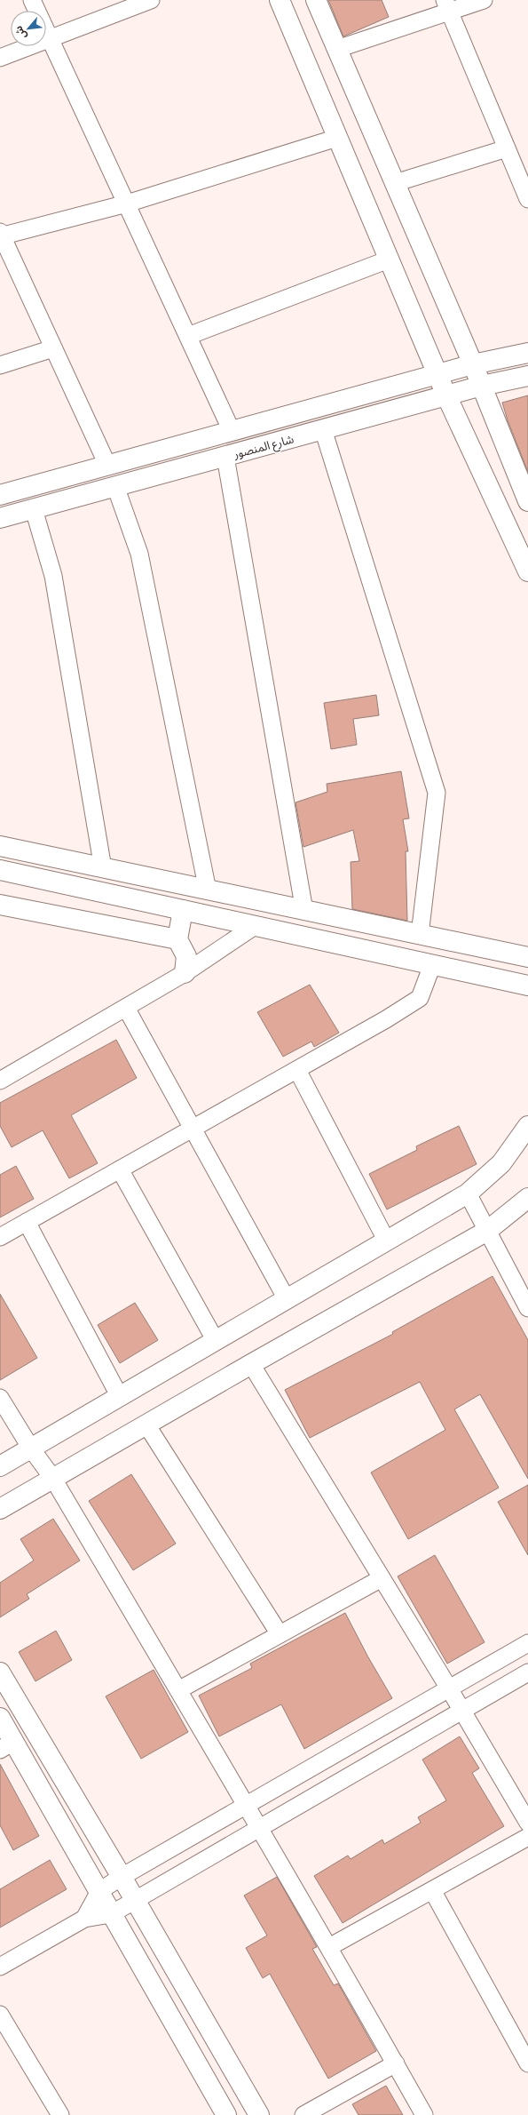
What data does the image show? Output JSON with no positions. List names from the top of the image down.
{
  "streets": {
    "main road": ["شارع المنصور"]
  },
  "north": "bottom left"
}
